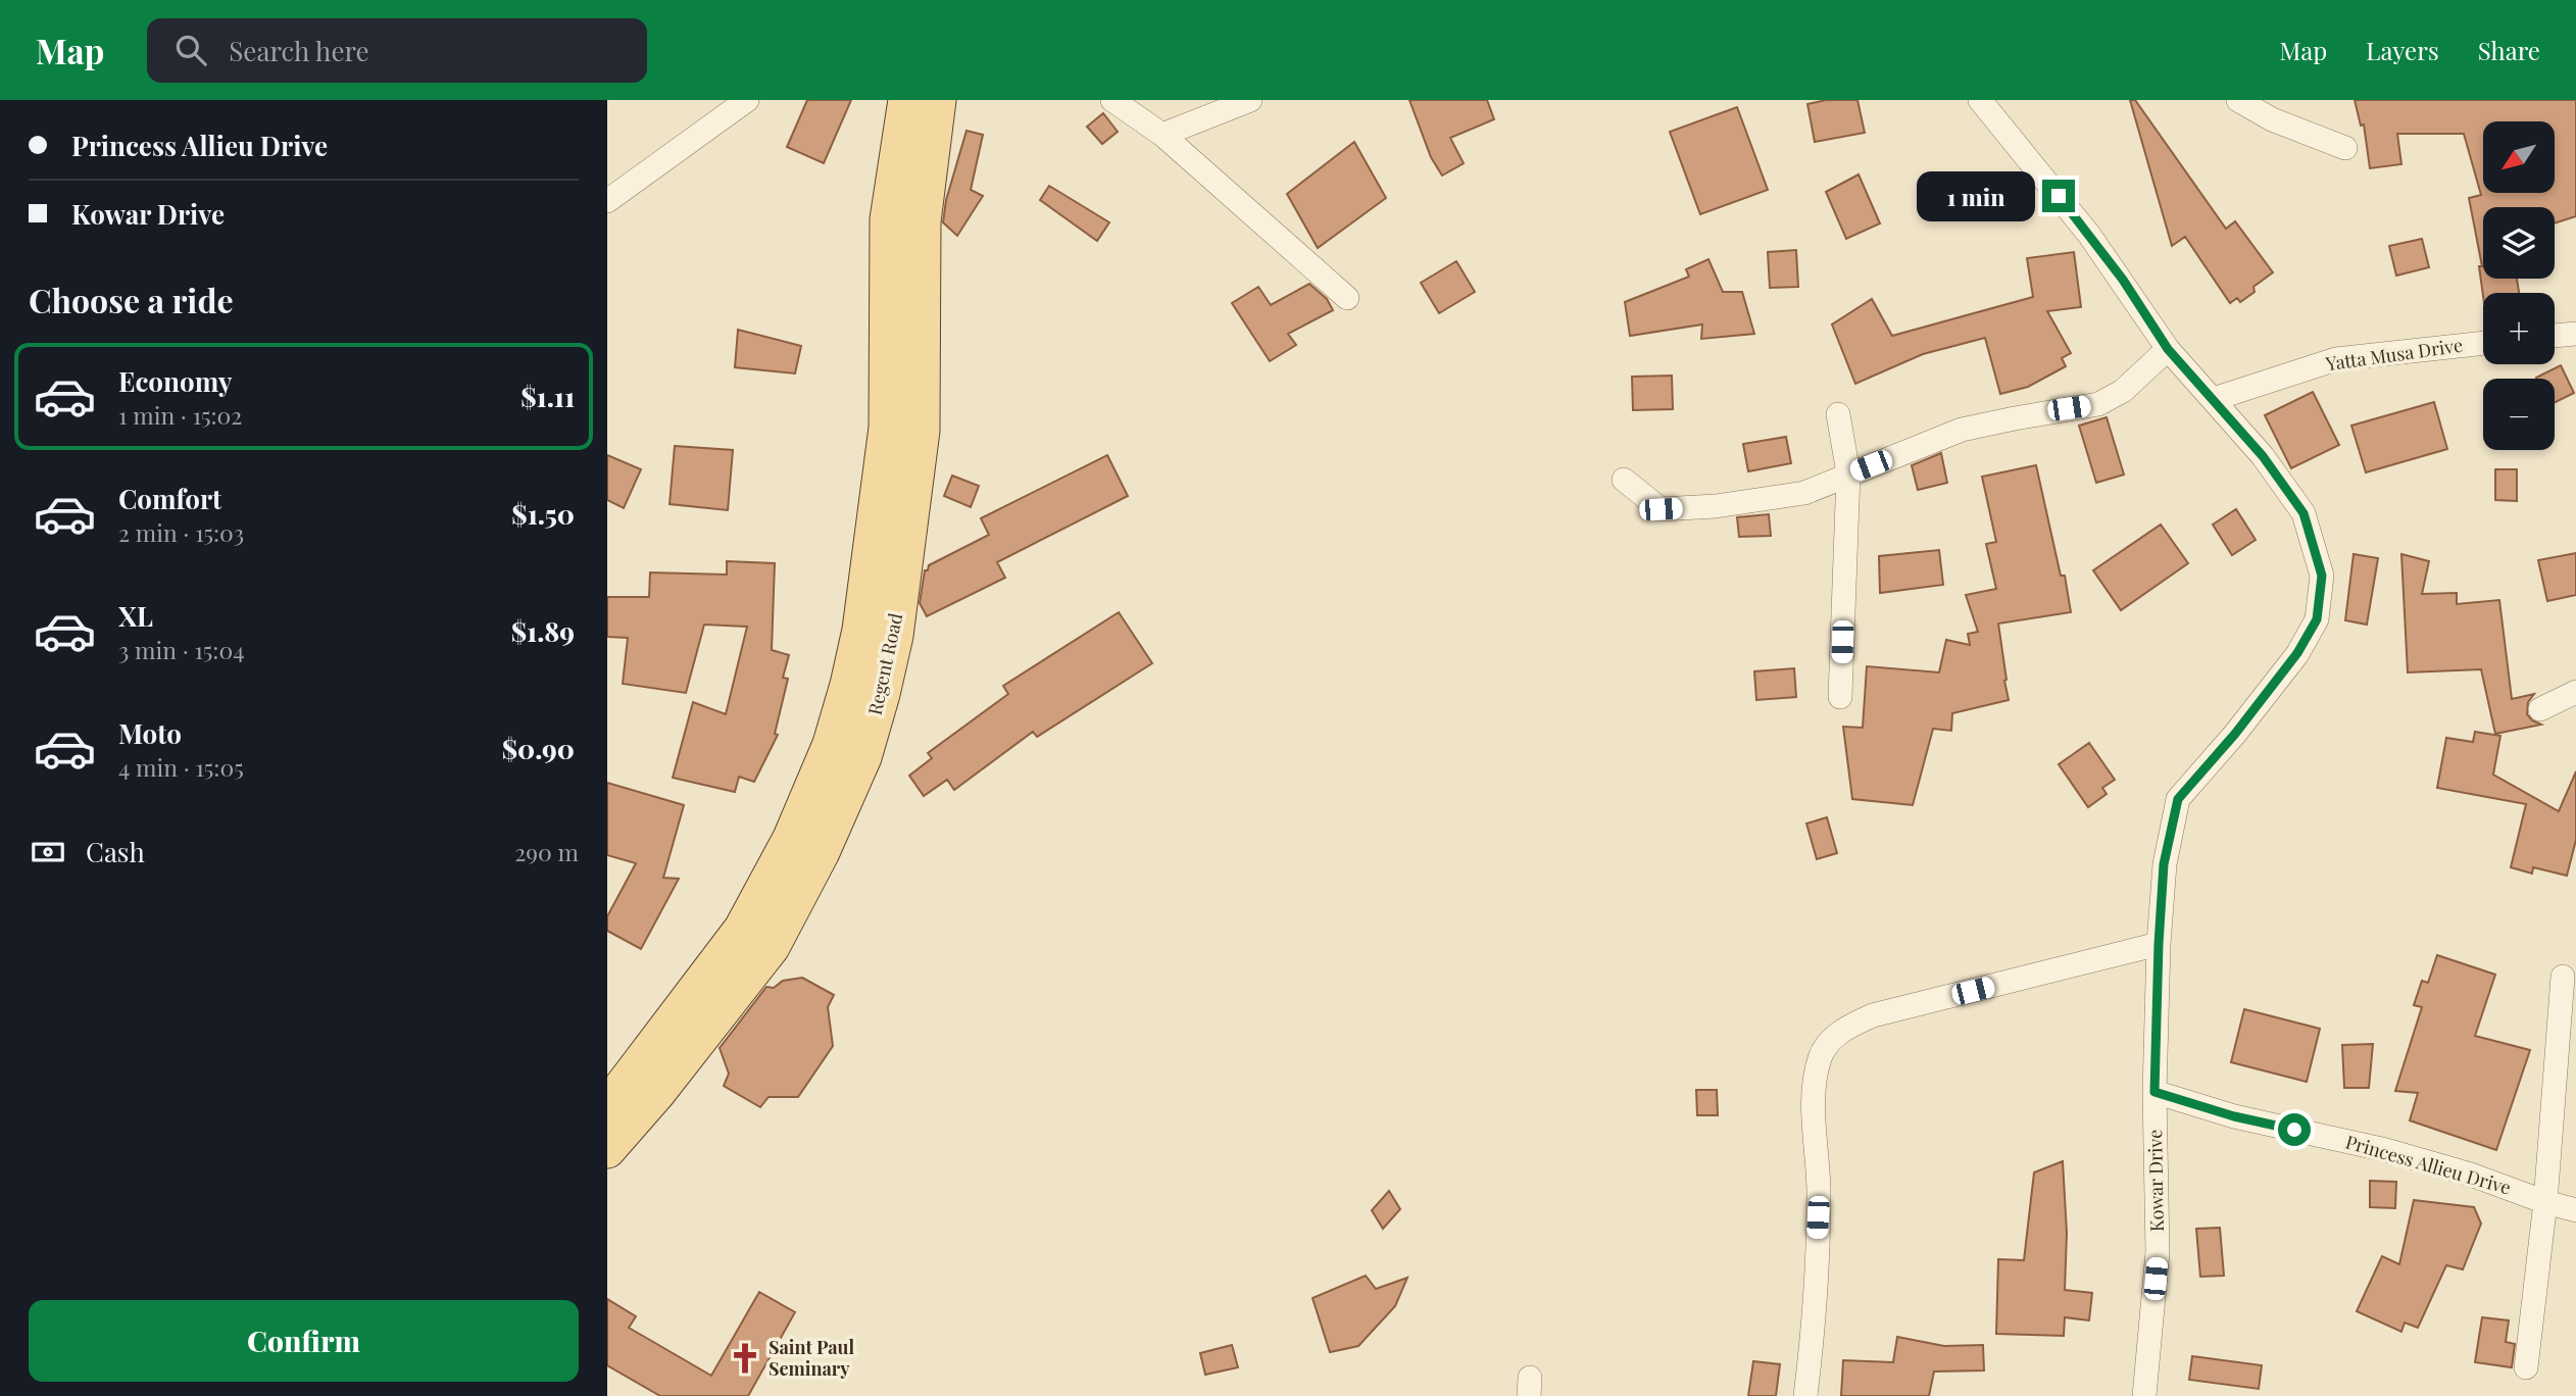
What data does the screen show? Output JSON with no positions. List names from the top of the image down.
{
  "streets": {
    "main road": ["Regent Road"],
    "street": ["Yatta Musa Drive", "Princess Allieu Drive", "Kowar Drive"]
  },
  "crossings": [
    ["Yatta Musa Drive", "Kowar Drive"],
    ["Princess Allieu Drive", "Kowar Drive"]
  ],
  "places": {
    "church": ["Saint Paul Seminary"]
  },
  "north": "bottom left",
  "page": {
    "header": "Map",
    "search": "Search here",
    "nav": ["Map", "Layers", "Share"],
    "banner": ["Princess Allieu Drive", "Kowar Drive"],
    "map_buttons": ["+", "−"],
    "bubble": "1 min",
    "heading": "Choose a ride",
    "list": [
      {
        "name": "Economy",
        "note": "1 min · 15:02",
        "value": "$1.11"
      },
      {
        "name": "Comfort",
        "note": "2 min · 15:03",
        "value": "$1.50"
      },
      {
        "name": "XL",
        "note": "3 min · 15:04",
        "value": "$1.89"
      },
      {
        "name": "Moto",
        "note": "4 min · 15:05",
        "value": "$0.90"
      }
    ],
    "pay": ["Cash", "290 m"],
    "buttons": "Confirm"
  }
}
